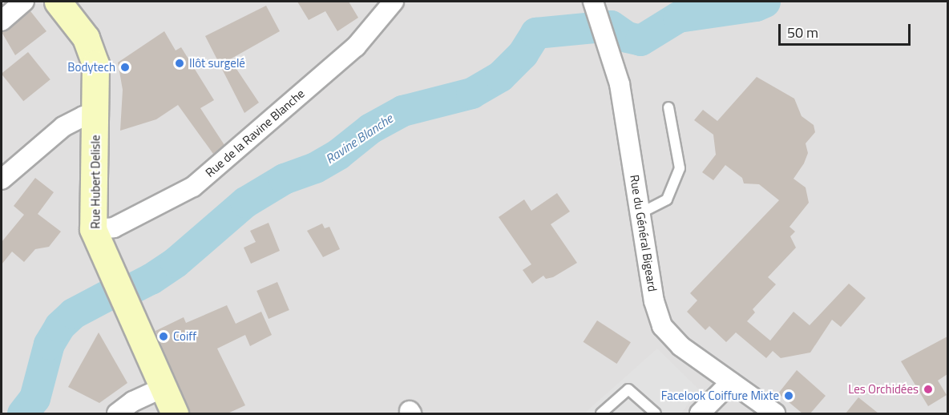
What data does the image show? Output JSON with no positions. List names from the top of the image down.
{
  "streets": {
    "main road": ["Rue Hubert Delisle"],
    "street": ["Rue de la Ravine Blanche", "Rue du Général Bigeard"]
  },
  "crossings": [
    ["Rue de la Ravine Blanche", "Rue Hubert Delisle"]
  ],
  "water": ["Ravine Blanche"],
  "places": [
    "Ilôt surgelé",
    "Bodytech",
    "Coiff",
    "Les Orchidées",
    "Facelook Coiffure Mixte"
  ],
  "scale_bar": "50 m"
}
